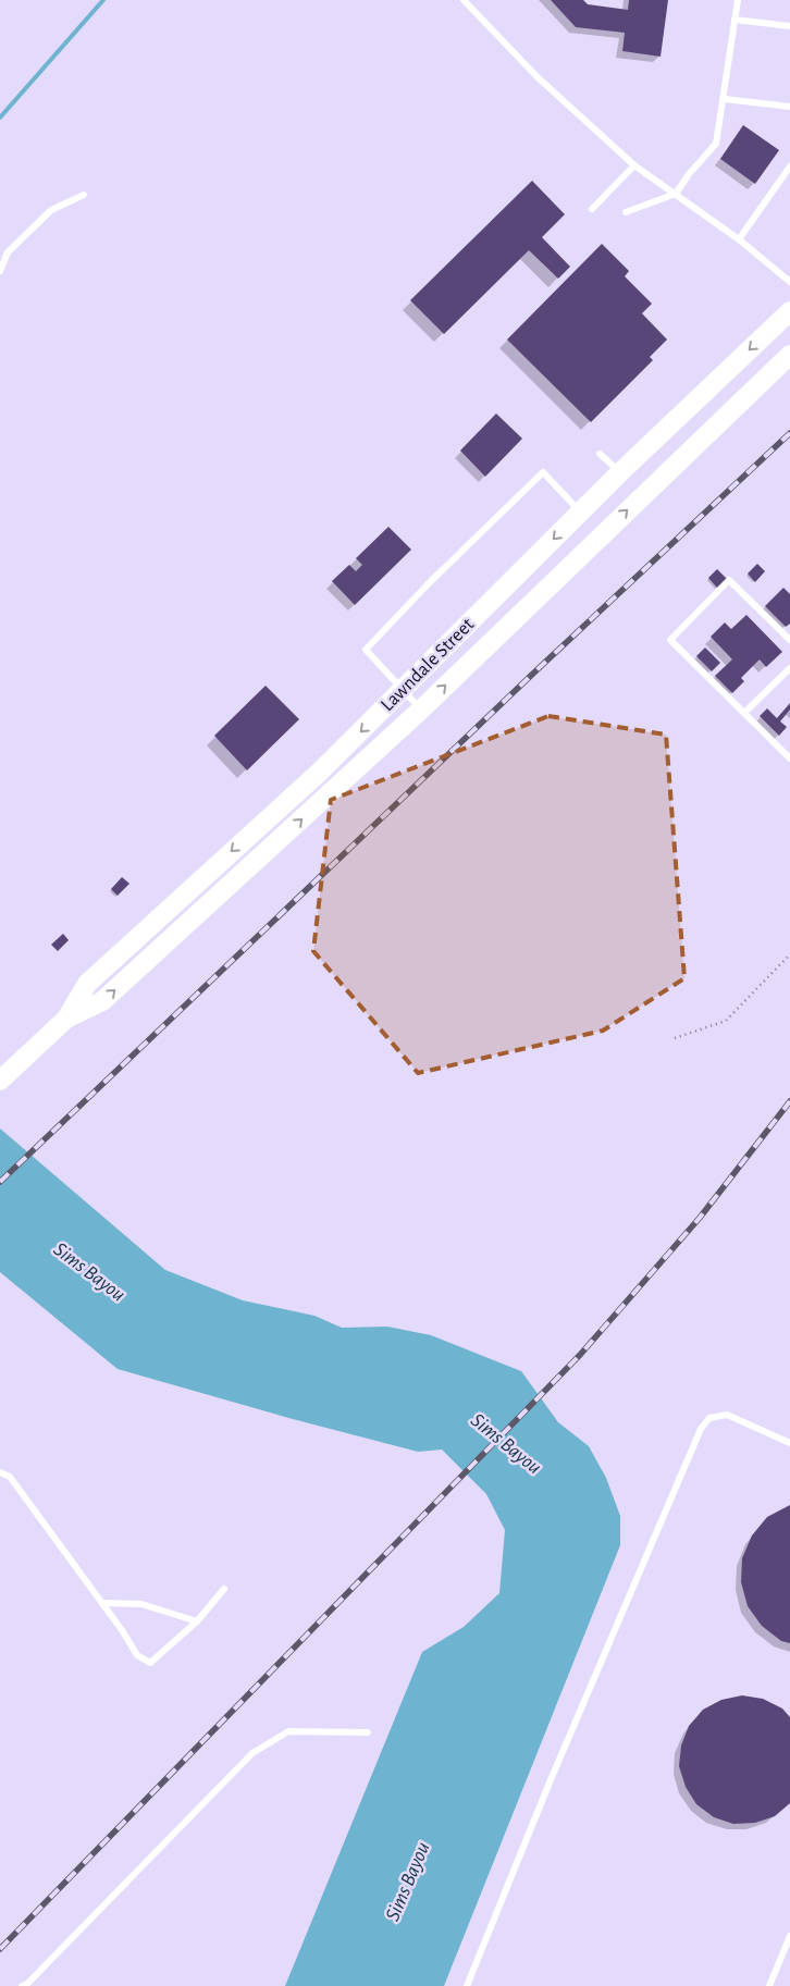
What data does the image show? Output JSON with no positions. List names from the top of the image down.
{
  "streets": {
    "main road": ["Lawndale Street"]
  },
  "water": ["Sims Bayou"]
}
